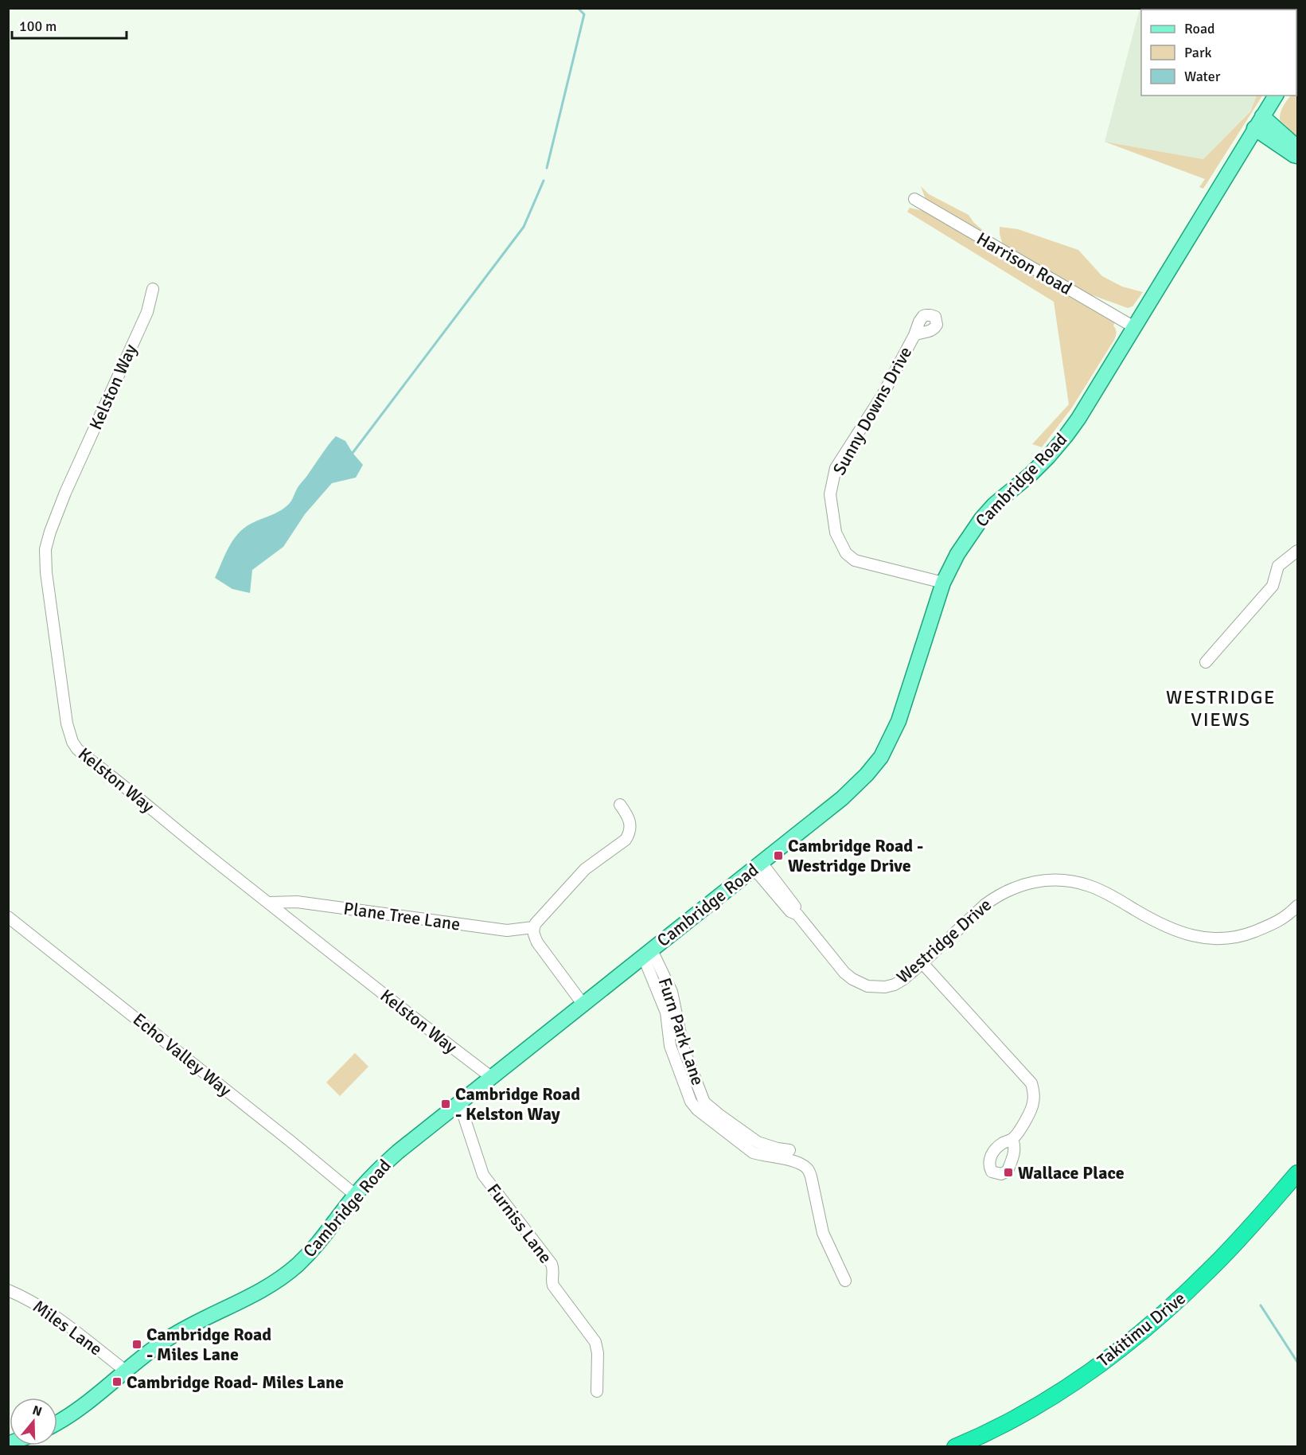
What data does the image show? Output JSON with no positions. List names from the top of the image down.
{
  "streets": {
    "highway": ["Takitimu Drive"],
    "main road": ["Cambridge Road"],
    "street": [
      "Harrison Road",
      "Kelston Way",
      "Sunny Downs Drive",
      "Plane Tree Lane",
      "Westridge Drive",
      "Furn Park Lane",
      "Echo Valley Way",
      "Furniss Lane",
      "Miles Lane"
    ]
  },
  "crossings": [
    ["Harrison Road", "Cambridge Road"],
    ["Kelston Way", "Cambridge Road"],
    ["Kelston Way", "Plane Tree Lane"],
    ["Sunny Downs Drive", "Cambridge Road"],
    ["Cambridge Road", "Westridge Drive"],
    ["Cambridge Road", "Furn Park Lane"],
    ["Cambridge Road", "Echo Valley Way"],
    ["Cambridge Road", "Furniss Lane"],
    ["Cambridge Road", "Miles Lane"]
  ],
  "districts": ["WESTRIDGE VIEWS"],
  "places": {
    "transit": [
      "Cambridge Road - Westridge Drive",
      "Cambridge Road - Kelston Way",
      "Wallace Place",
      "Cambridge Road - Miles Lane",
      "Cambridge Road- Miles Lane"
    ]
  },
  "legend": ["Road", "Park", "Water"],
  "scale_bar": "100 m",
  "north": "top"
}
